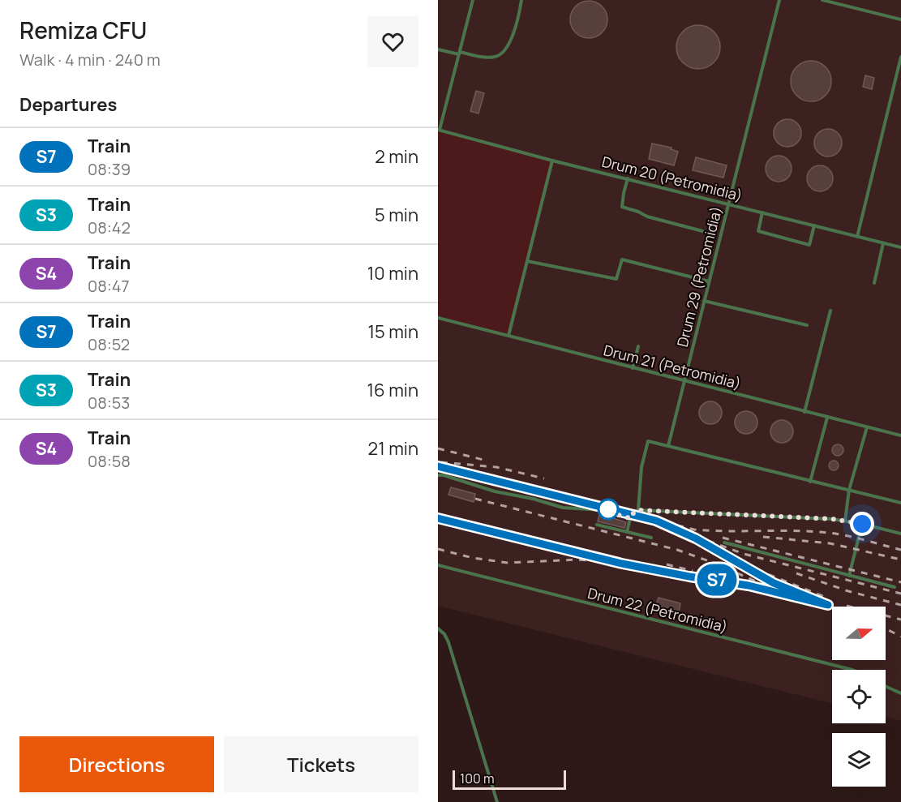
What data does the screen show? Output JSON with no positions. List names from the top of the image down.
{
  "streets": {
    "lane": [
      "Drum 20 (Petromidia)",
      "Drum 29 (Petromidia)",
      "Drum 21 (Petromidia)",
      "Drum 22 (Petromidia)"
    ]
  },
  "crossings": [
    ["Drum 20 (Petromidia)", "Drum 29 (Petromidia)"],
    ["Drum 29 (Petromidia)", "Drum 21 (Petromidia)"]
  ],
  "scale_bar": "100 m",
  "north": "right",
  "page": {
    "heading": [
      ["Remiza CFU", "Walk · 4 min · 240 m"],
      "Departures"
    ],
    "on_map": "S7",
    "list": [
      {
        "mark": "S7",
        "name": "Train",
        "note": "08:39",
        "value": "2 min"
      },
      {
        "mark": "S3",
        "name": "Train",
        "note": "08:42",
        "value": "5 min"
      },
      {
        "mark": "S4",
        "name": "Train",
        "note": "08:47",
        "value": "10 min"
      },
      {
        "mark": "S7",
        "name": "Train",
        "note": "08:52",
        "value": "15 min"
      },
      {
        "mark": "S3",
        "name": "Train",
        "note": "08:53",
        "value": "16 min"
      },
      {
        "mark": "S4",
        "name": "Train",
        "note": "08:58",
        "value": "21 min"
      }
    ],
    "buttons": ["Directions", "Tickets"],
    "scale": "100 m"
  }
}
